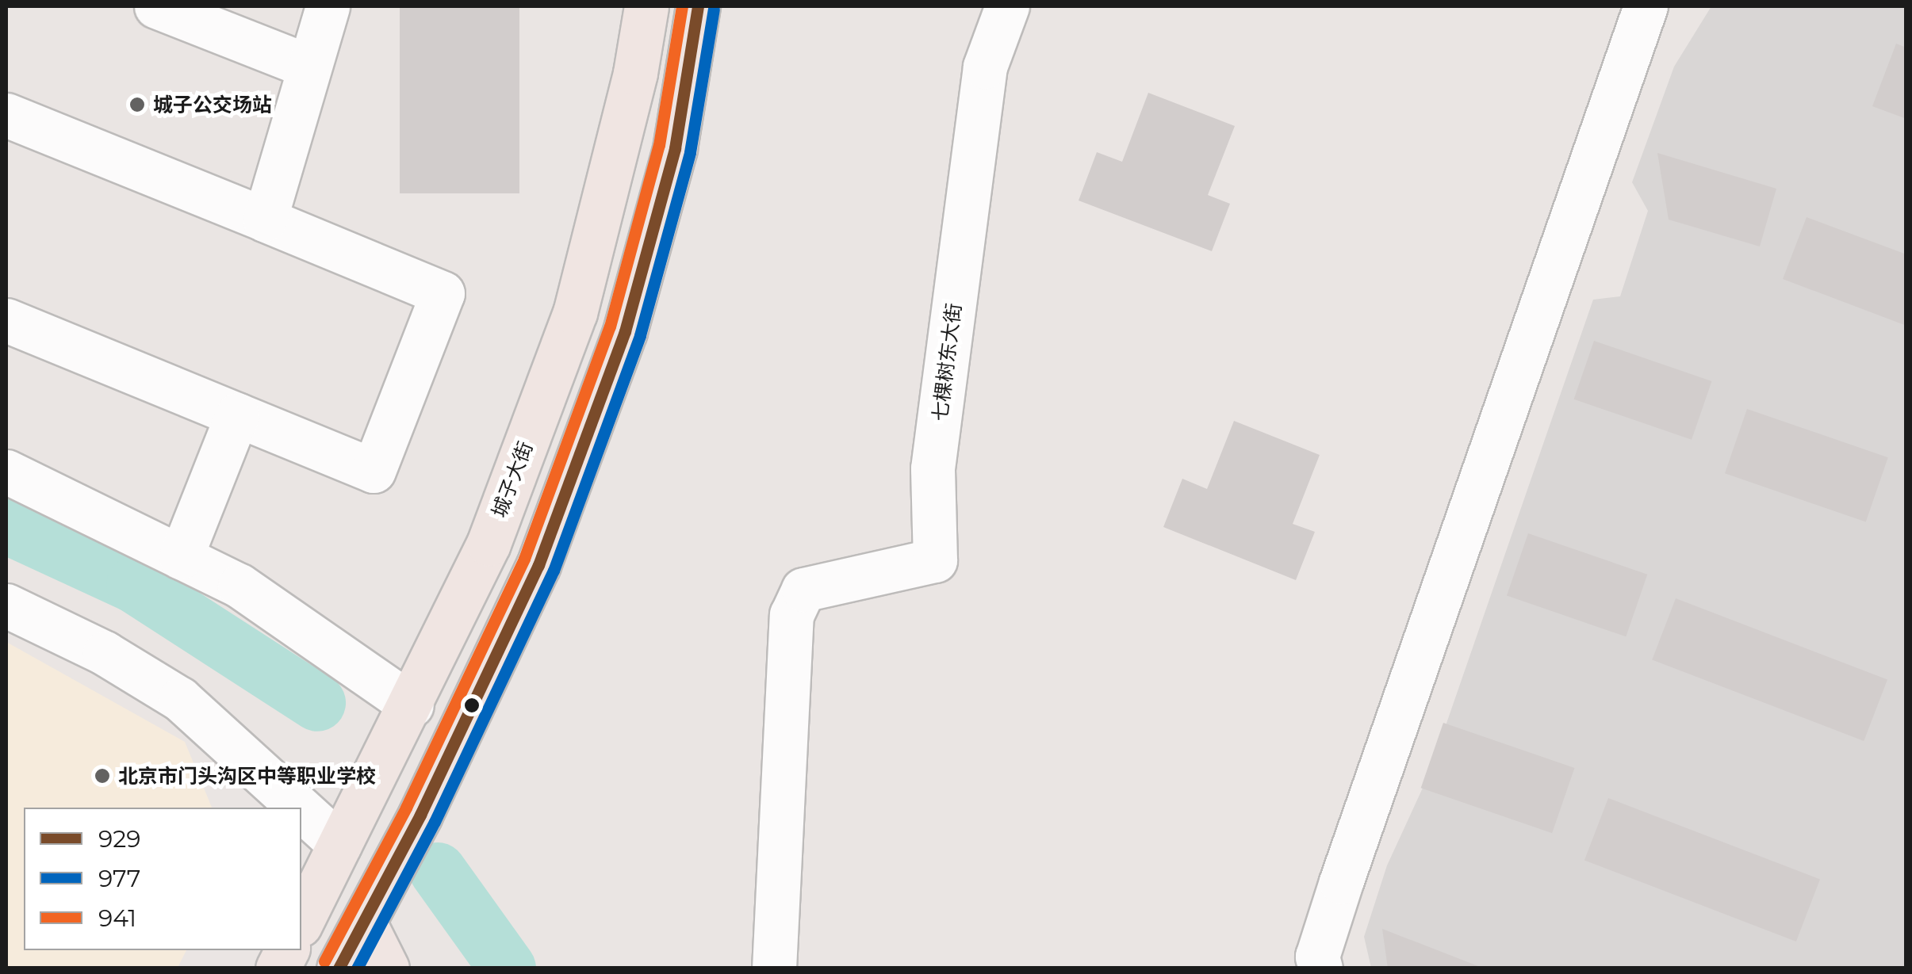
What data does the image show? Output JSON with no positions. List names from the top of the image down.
{
  "streets": {
    "main road": ["城子大街"],
    "street": ["七棵树东大街"]
  },
  "places": ["城子公交场站", "北京市门头沟区中等职业学校"],
  "lines": ["transit line 929", "transit line 941", "transit line 977"],
  "legend": ["929", "977", "941"]
}
